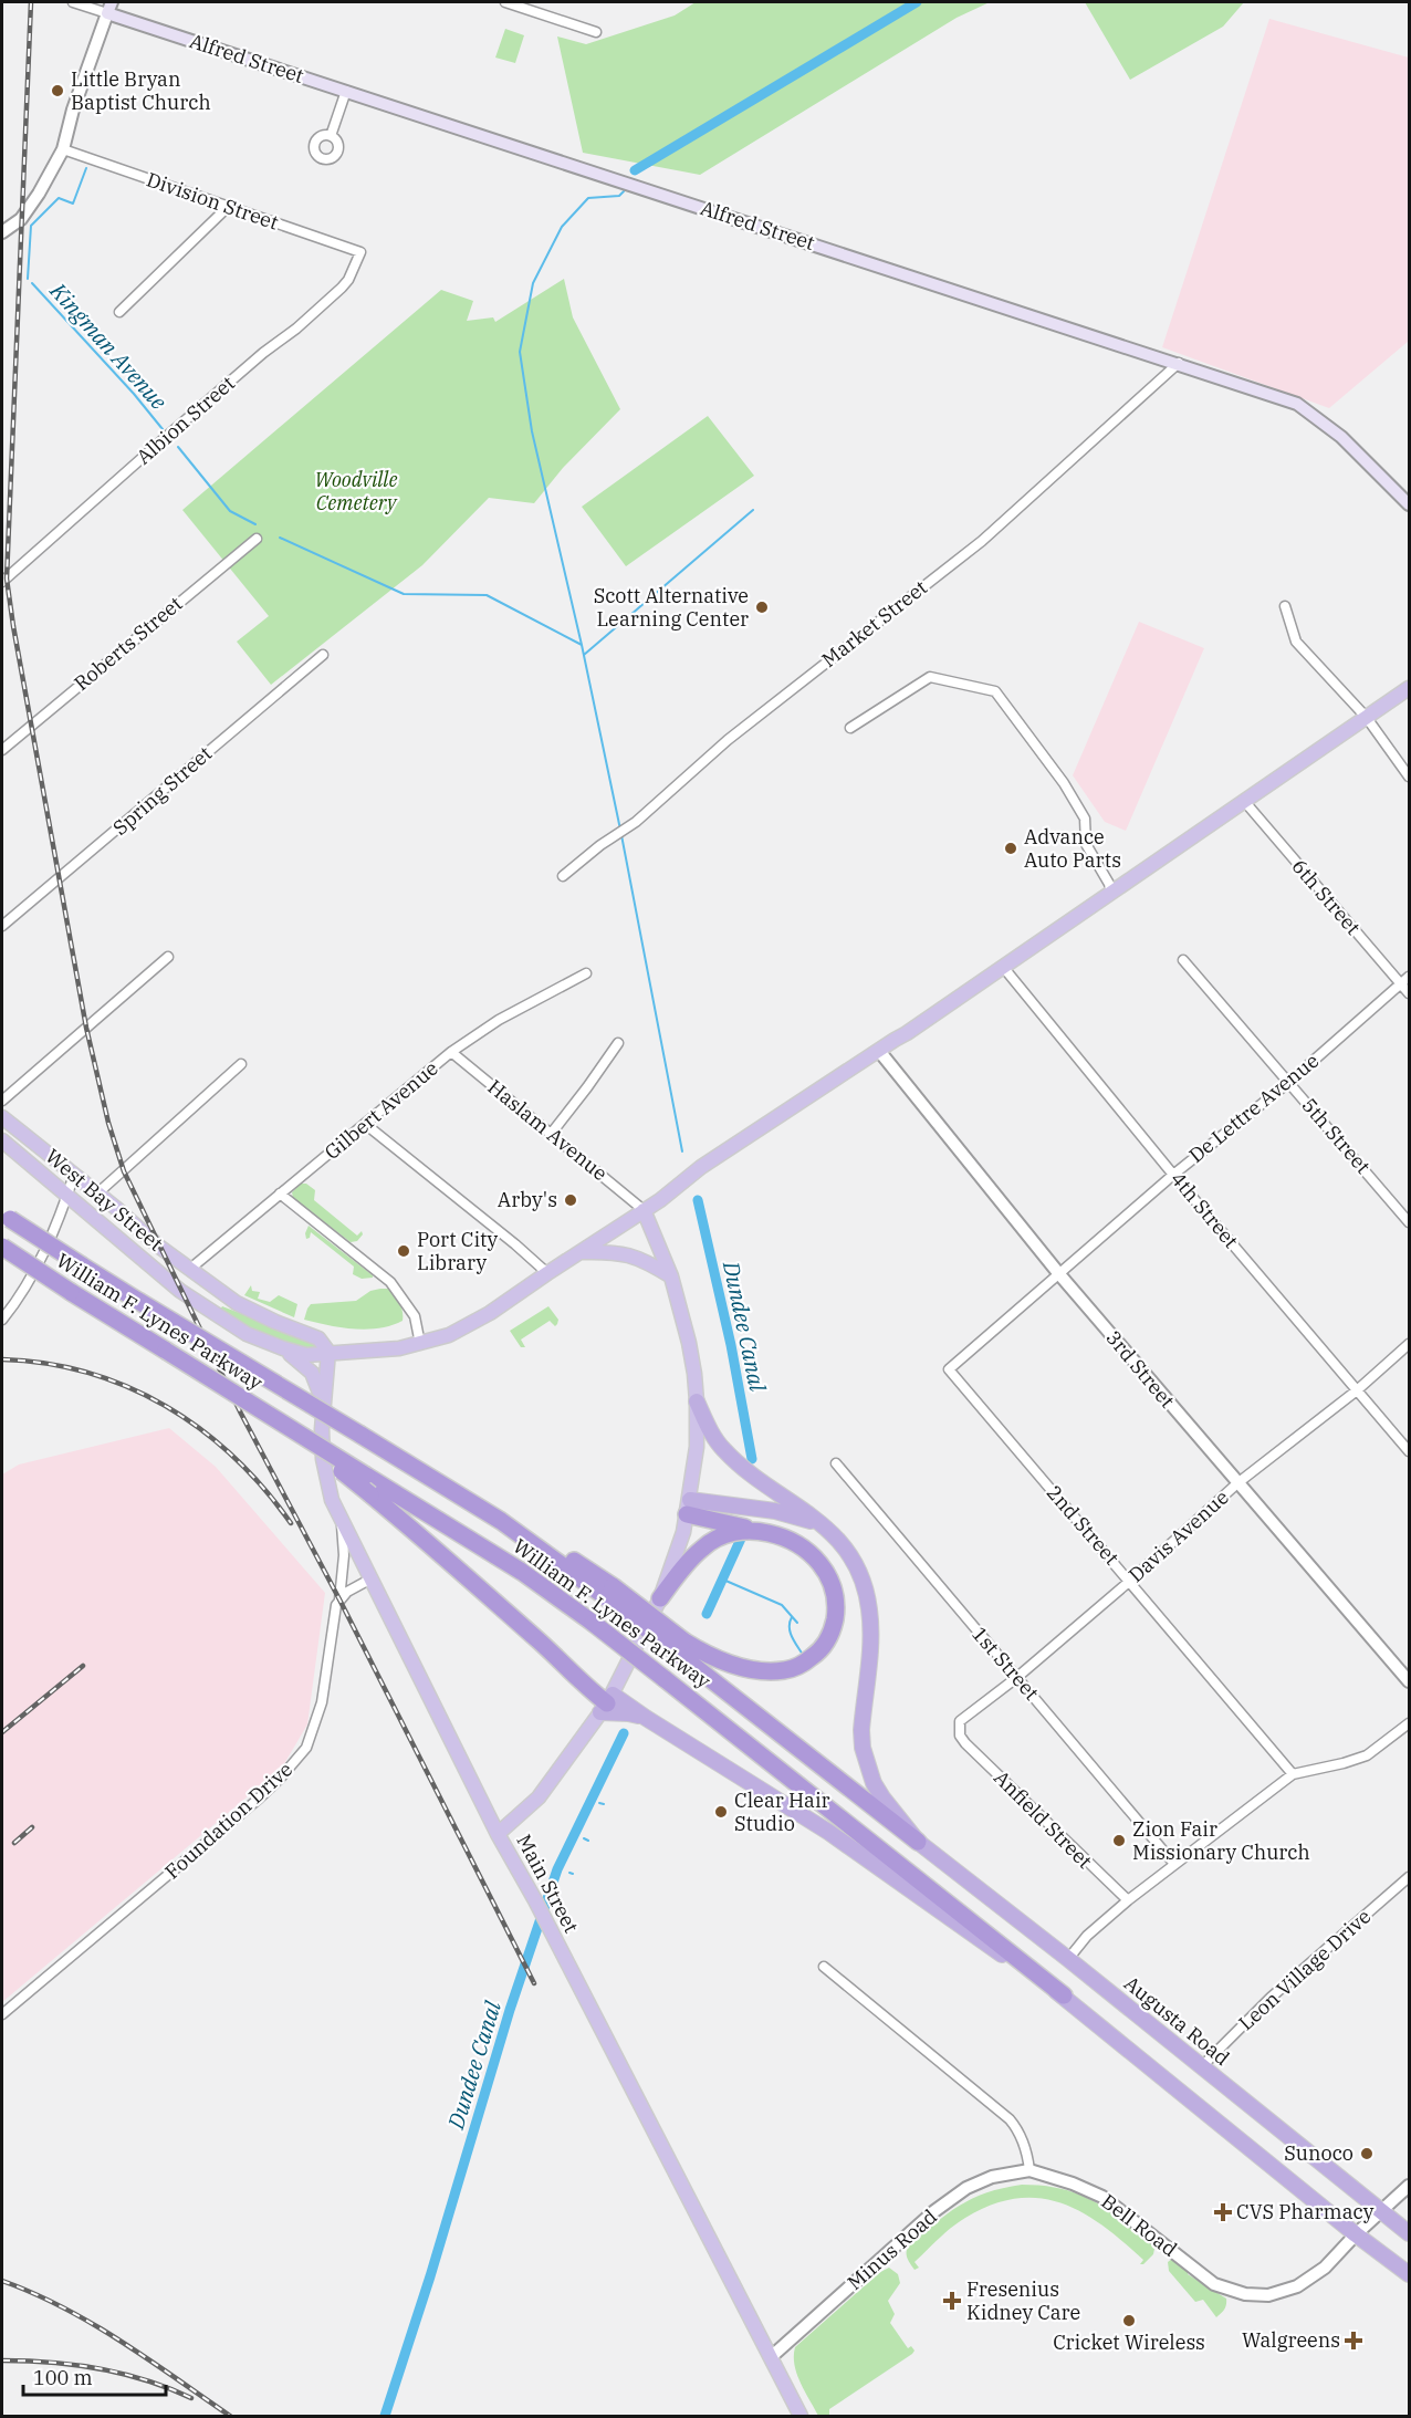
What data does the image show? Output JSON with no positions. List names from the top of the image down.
{
  "streets": {
    "highway": ["William F. Lynes Parkway", "Augusta Road"],
    "main road": ["Alfred Street", "West Bay Street", "Main Street"],
    "street": [
      "Division Street",
      "Albion Street",
      "Market Street",
      "Roberts Street",
      "Spring Street",
      "6th Street",
      "De Lettre Avenue",
      "Gilbert Avenue",
      "Haslam Avenue",
      "5th Street",
      "4th Street",
      "3rd Street",
      "2nd Street",
      "Davis Avenue",
      "1st Street",
      "Anfield Street",
      "Foundation Drive",
      "Leon Village Drive",
      "Bell Road",
      "Minus Road"
    ]
  },
  "crossings": [
    ["Alfred Street", "Market Street"],
    ["Division Street", "Albion Street"],
    ["6th Street", "De Lettre Avenue"],
    ["De Lettre Avenue", "5th Street"],
    ["De Lettre Avenue", "4th Street"],
    ["De Lettre Avenue", "3rd Street"],
    ["De Lettre Avenue", "2nd Street"],
    ["Gilbert Avenue", "Haslam Avenue"],
    ["Gilbert Avenue", "West Bay Street"],
    ["4th Street", "Davis Avenue"],
    ["William F. Lynes Parkway", "Augusta Road"],
    ["3rd Street", "Davis Avenue"],
    ["2nd Street", "Davis Avenue"],
    ["Davis Avenue", "1st Street"],
    ["Davis Avenue", "Anfield Street"],
    ["Foundation Drive", "Main Street"],
    ["Main Street", "Minus Road"],
    ["Leon Village Drive", "Augusta Road"],
    ["Augusta Road", "Bell Road"],
    ["Bell Road", "Minus Road"]
  ],
  "water": ["Kingman Avenue", "Dundee Canal"],
  "parks": ["Woodville Cemetery"],
  "places": {
    "other": [
      "Little Bryan Baptist Church",
      "Scott Alternative Learning Center",
      "Advance Auto Parts",
      "Arby's",
      "Port City Library",
      "Clear Hair Studio",
      "Zion Fair Missionary Church",
      "Sunoco",
      "Cricket Wireless"
    ],
    "health": ["CVS Pharmacy", "Fresenius Kidney Care", "Walgreens"]
  },
  "scale_bar": "100 m"
}
